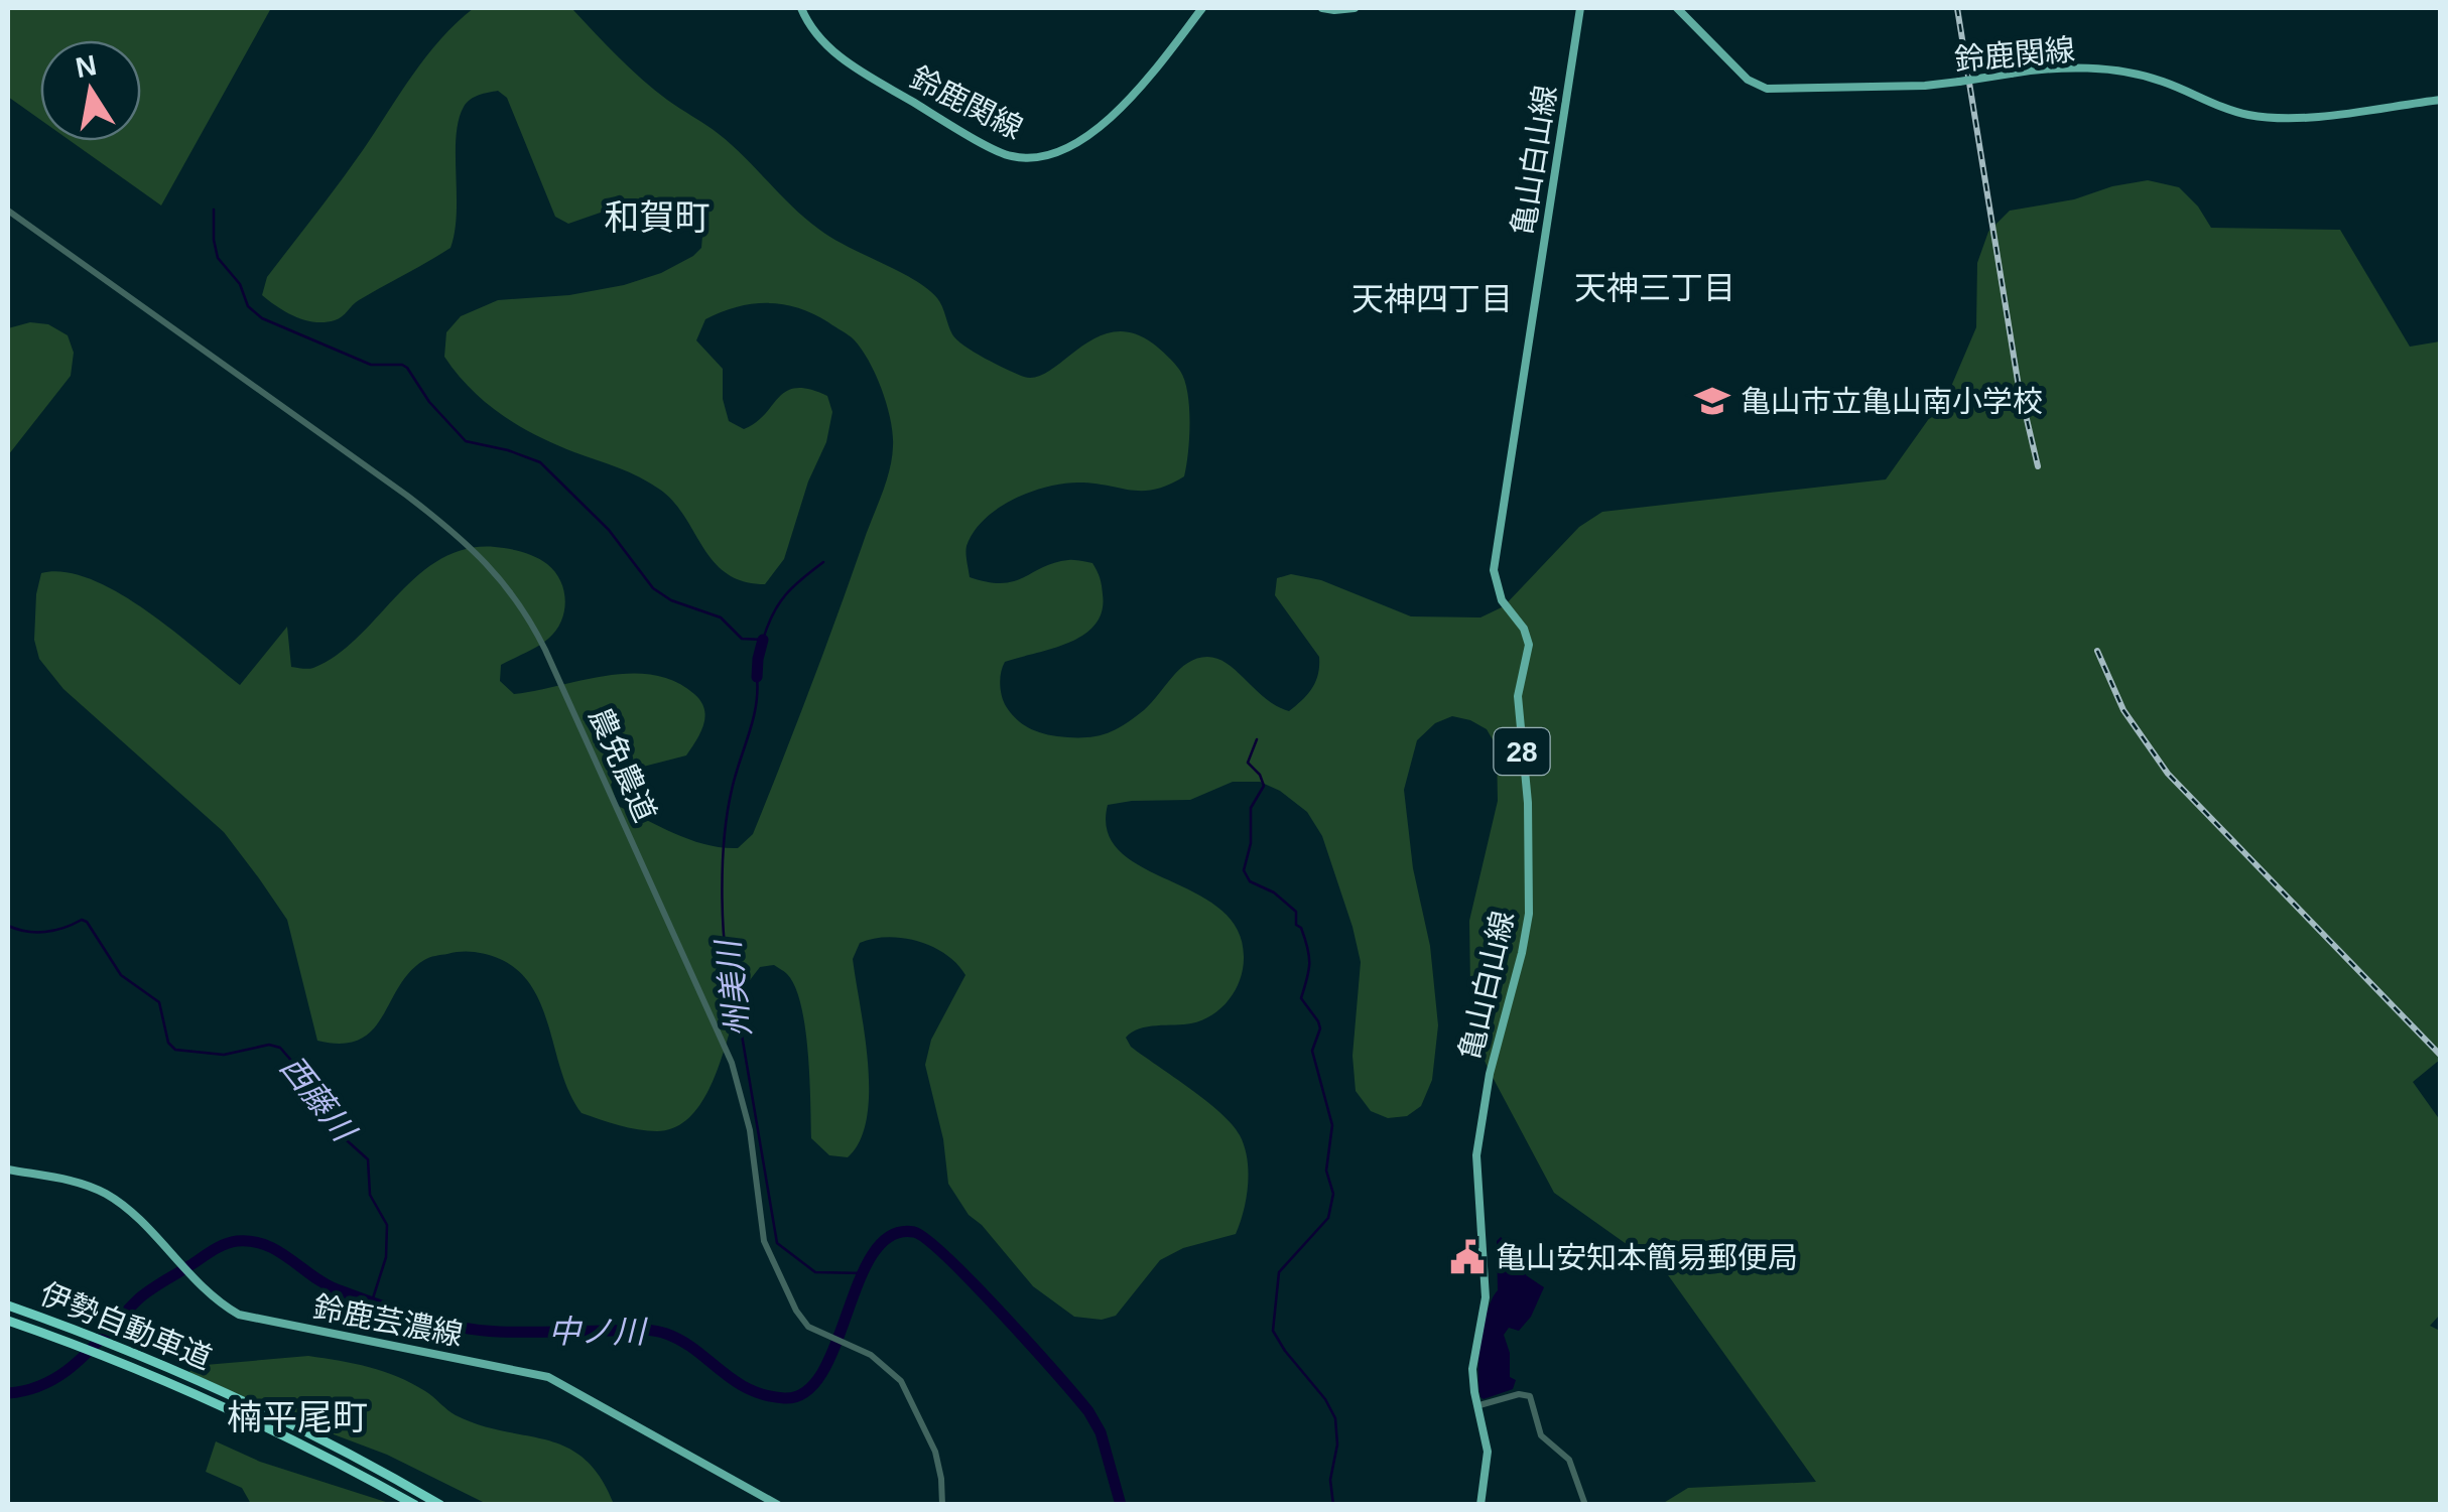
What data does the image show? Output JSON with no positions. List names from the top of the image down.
{
  "streets": {
    "highway": ["伊勢自動車道"],
    "main road": [
      "鈴鹿関線",
      "亀山白山線",
      "28",
      "鈴鹿芸濃線"
    ],
    "street": ["農免農道"]
  },
  "districts": [
    "和賀町",
    "天神三丁目",
    "天神四丁目",
    "楠平尾町"
  ],
  "water": ["州美川", "西藤川", "中ノ川"],
  "places": {
    "school or university": ["亀山市立亀山南小学校"],
    "public building": ["亀山安知本簡易郵便局"]
  },
  "north": "top"
}
